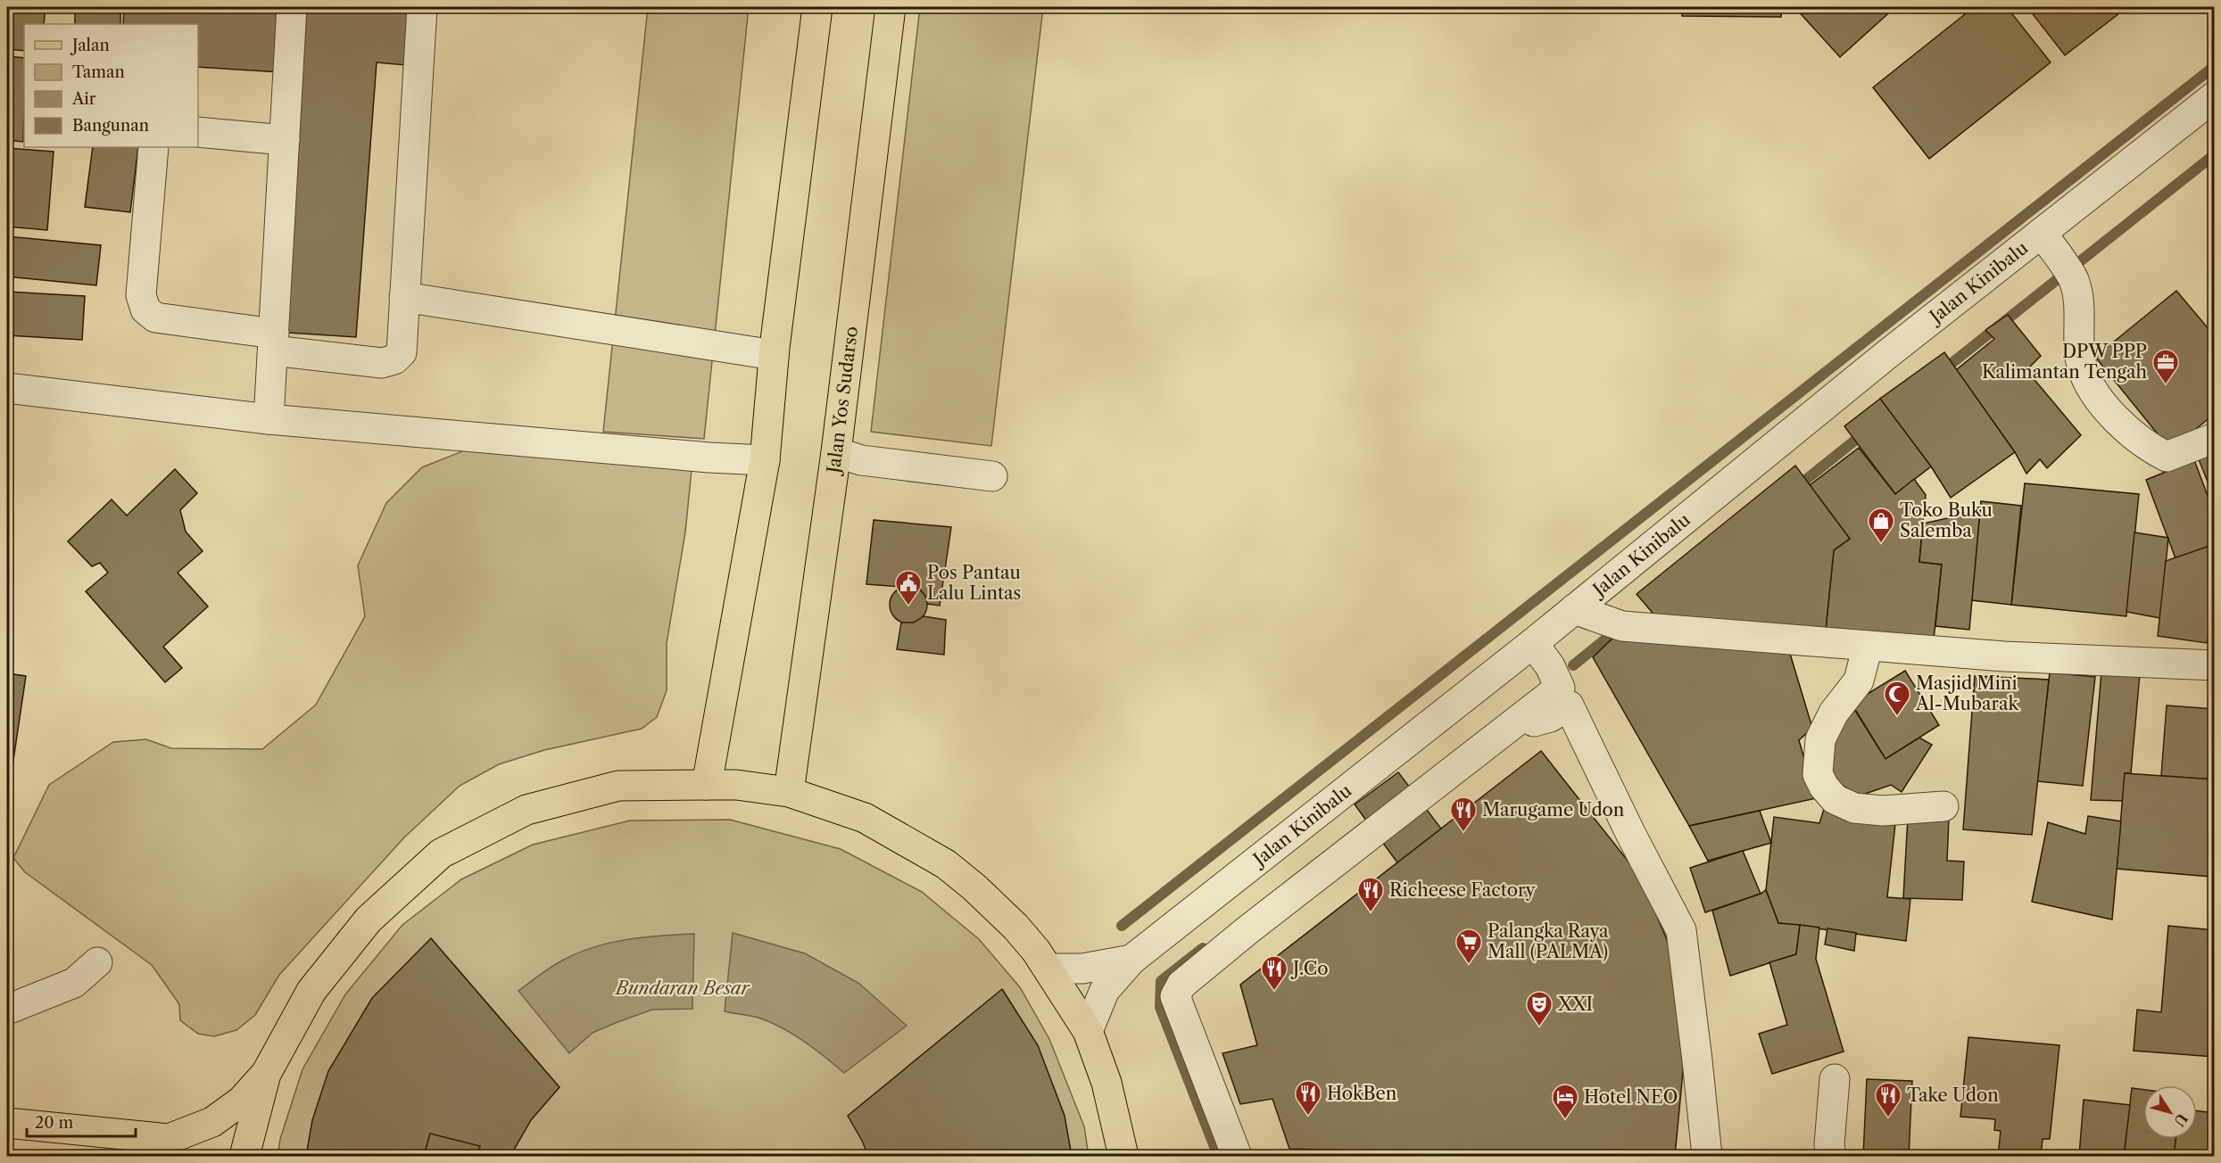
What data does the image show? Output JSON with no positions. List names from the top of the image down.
{
  "streets": {
    "main road": ["Jalan Yos Sudarso"],
    "street": ["Jalan Kinibalu"]
  },
  "parks": ["Bundaran Besar"],
  "places": {
    "office": ["DPW PPP Kalimantan Tengah"],
    "shop": ["Toko Buku Salemba"],
    "public building": ["Pos Pantau Lalu Lintas"],
    "mosque": ["Masjid Mini Al-Mubarak"],
    "restaurant": [
      "Marugame Udon",
      "Richeese Factory",
      "J.Co",
      "HokBen",
      "Take Udon"
    ],
    "supermarket": ["Palangka Raya Mall (PALMA)"],
    "theatre": ["XXI"],
    "hotel": ["Hotel NEO"]
  },
  "legend": [
    "Jalan",
    "Taman",
    "Air",
    "Bangunan"
  ],
  "scale_bar": "20 m",
  "north": "bottom right"
}
